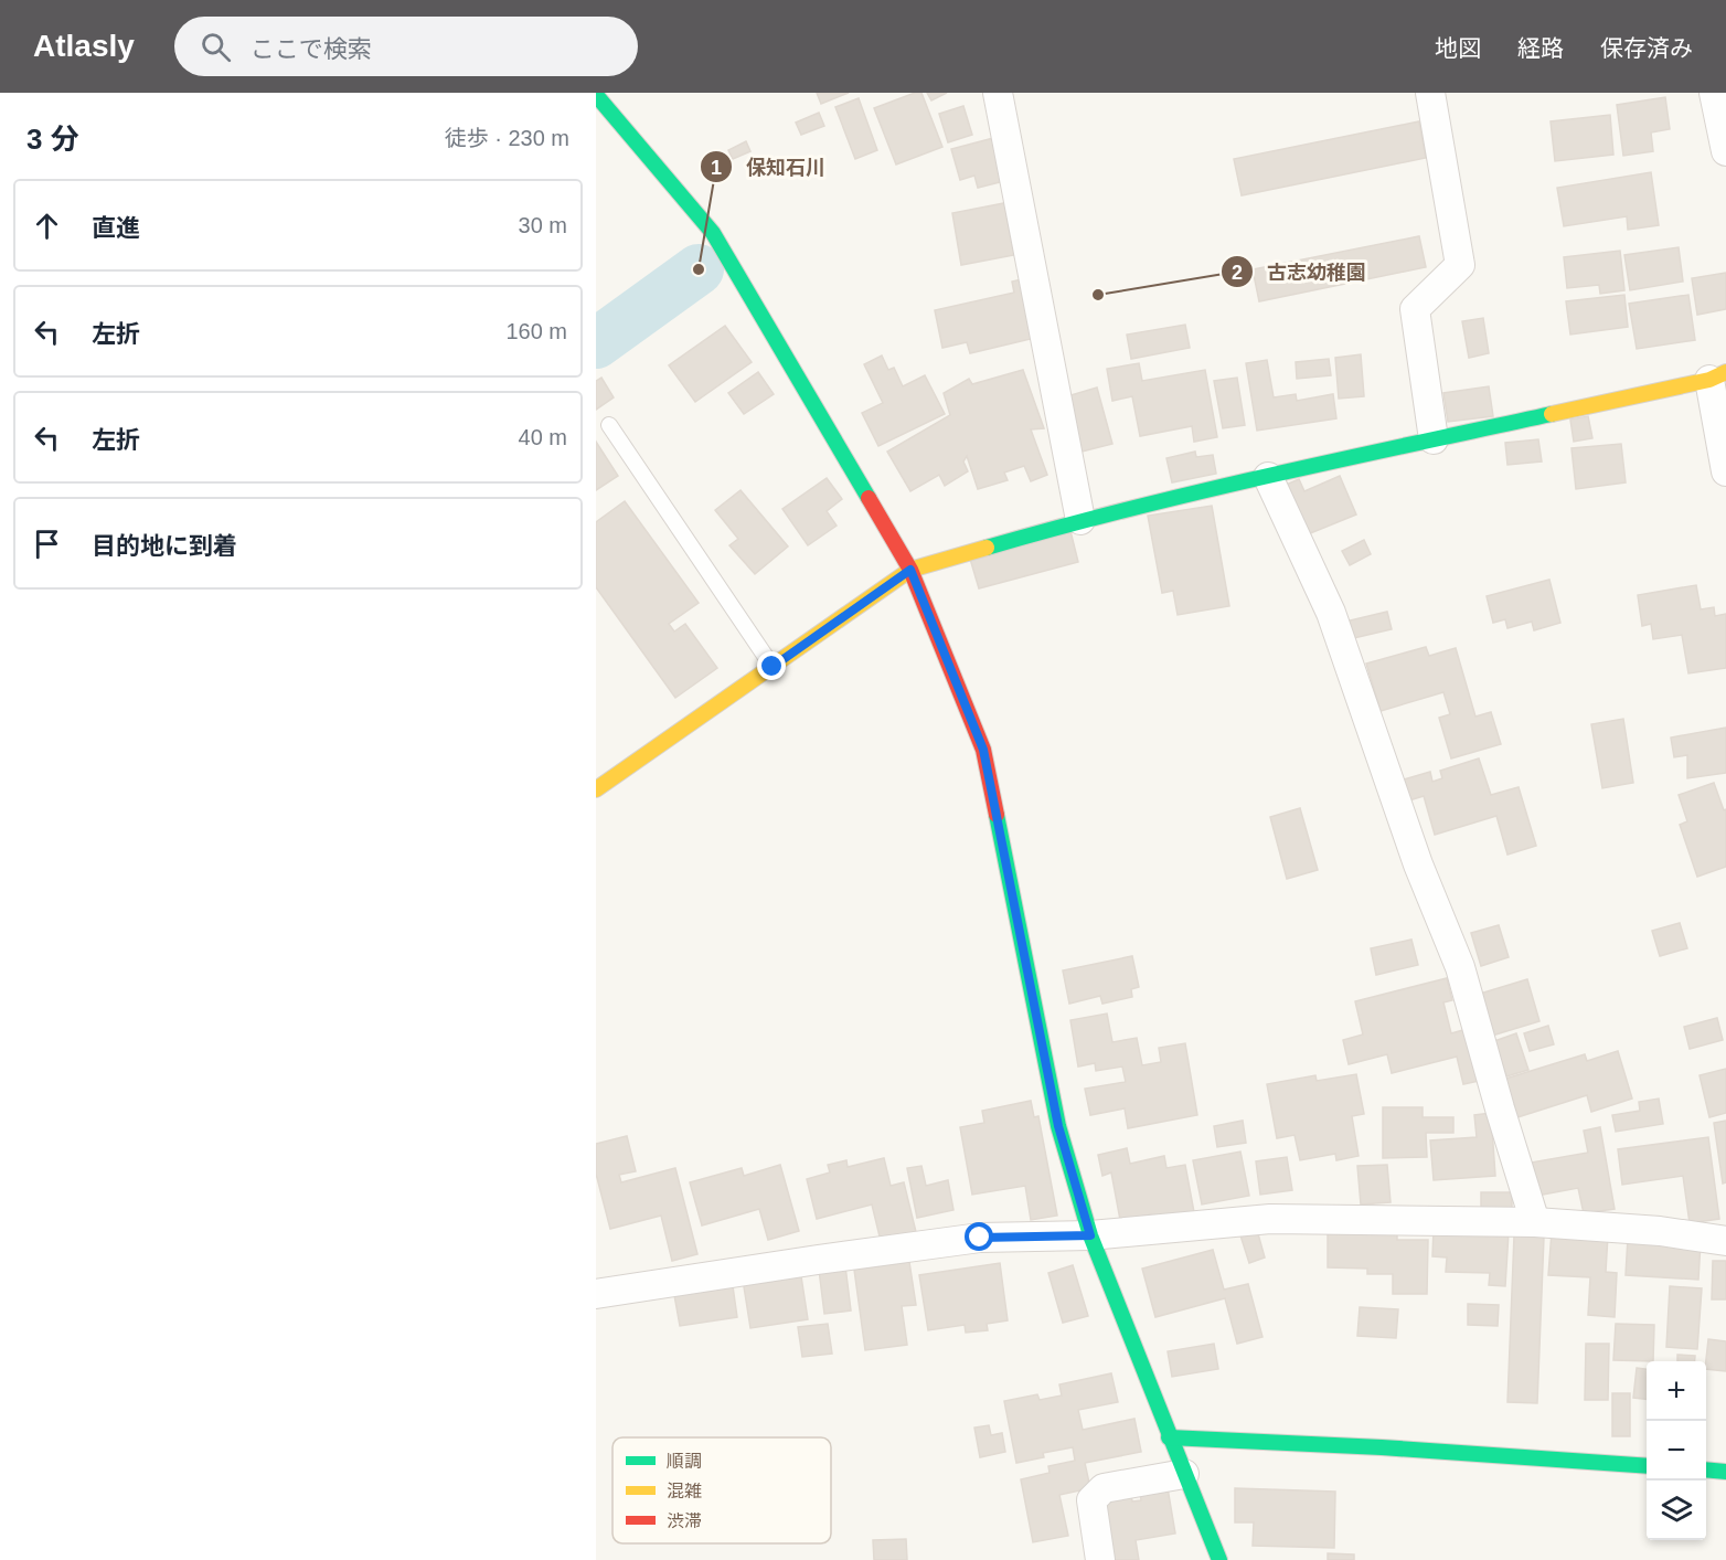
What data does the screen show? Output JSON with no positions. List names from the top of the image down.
{
  "places": ["保知石川", "古志幼稚園"],
  "legend": ["順調", "混雑", "渋滞"],
  "page": {
    "header": "Atlasly",
    "search": "ここで検索",
    "nav": ["地図", "経路", "保存済み"],
    "heading": ["3 分", "徒歩 · 230 m"],
    "list": [
      ["直進", "30 m"],
      ["左折", "160 m"],
      ["左折", "40 m"],
      "目的地に到着"
    ],
    "map_buttons": ["+", "−"]
  }
}
